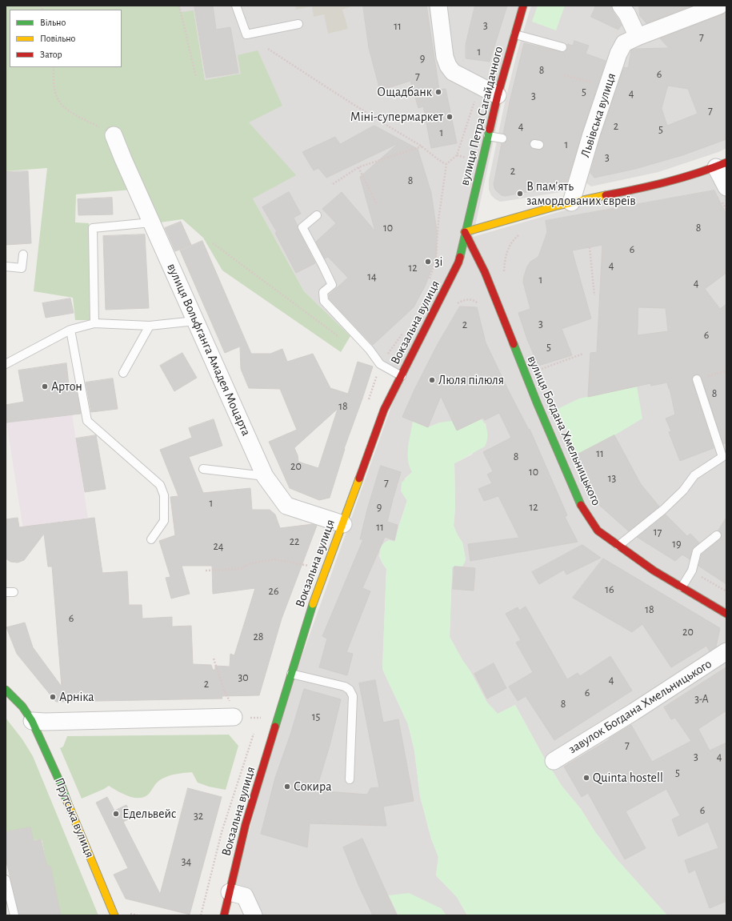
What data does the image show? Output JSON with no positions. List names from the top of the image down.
{
  "streets": {
    "main road": [
      "вулиця Петра Сагайдачного",
      "Вокзальна вулиця",
      "вулиця Богдана Хмельницького",
      "Прутська вулиця"
    ],
    "street": ["Львівська вулиця", "вулиця Вольфганга Амадея Моцарта", "завулок Богдана Хмельницького"]
  },
  "crossings": [
    ["вулиця Петра Сагайдачного", "Вокзальна вулиця"],
    ["вулиця Петра Сагайдачного", "вулиця Богдана Хмельницького"],
    ["Вокзальна вулиця", "вулиця Вольфганга Амадея Моцарта"],
    ["Вокзальна вулиця", "вулиця Богдана Хмельницького"]
  ],
  "places": [
    "Ощадбанк",
    "Міні-супермаркет",
    "В пам'ять замордованих євреїв",
    "3і",
    "Люля пілюля",
    "Артон",
    "Арніка",
    "Quinta hostell",
    "Сокира",
    "Едельвейс"
  ],
  "house_numbers": [
    "3",
    "11",
    "7",
    "1",
    "9",
    "8",
    "6",
    "7",
    "5",
    "4",
    "3",
    "7",
    "4",
    "2",
    "5",
    "1",
    "1",
    "3",
    "2",
    "8",
    "10",
    "8",
    "6",
    "4",
    "12",
    "14",
    "1",
    "4",
    "3",
    "2",
    "6",
    "5",
    "8",
    "18",
    "11",
    "8",
    "20",
    "10",
    "13",
    "7",
    "1",
    "9",
    "12",
    "11",
    "17",
    "22",
    "19",
    "24",
    "16",
    "26",
    "18",
    "6",
    "20",
    "28",
    "30",
    "4",
    "2",
    "6",
    "3-А",
    "8",
    "15",
    "7",
    "3",
    "4",
    "5",
    "6",
    "32",
    "34"
  ],
  "legend": ["Вільно", "Повільно", "Затор"]
}
